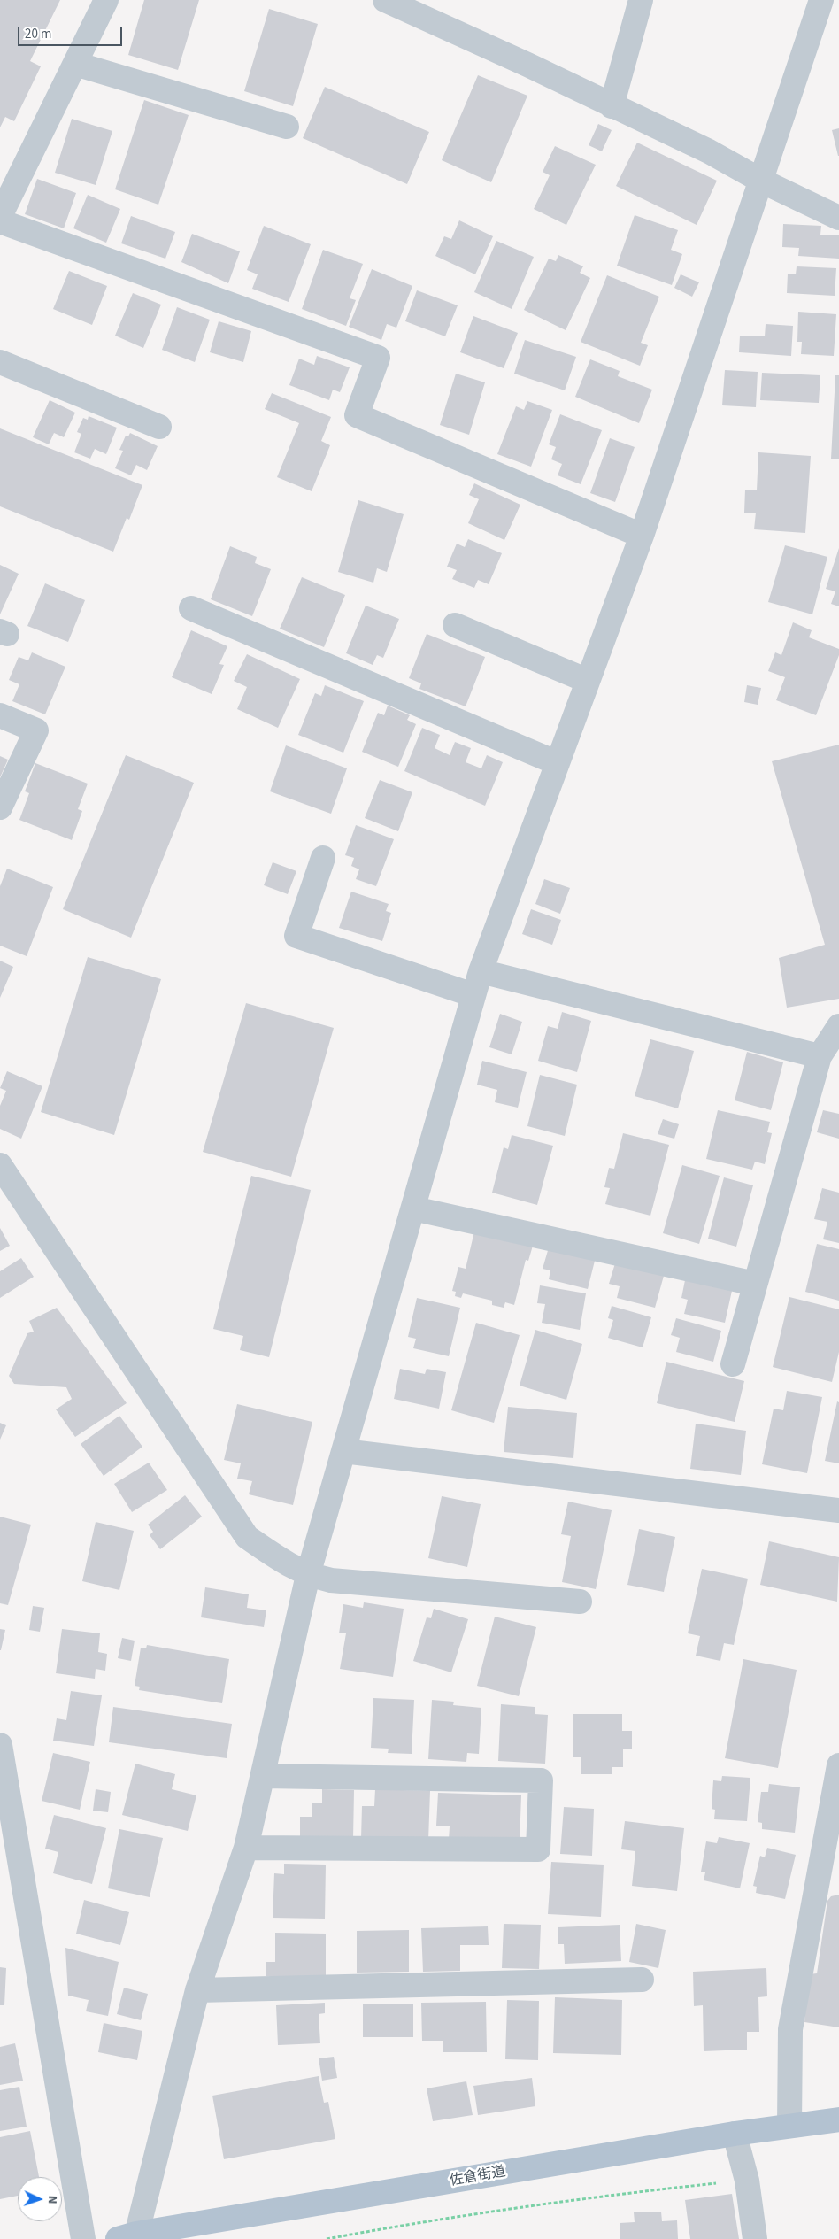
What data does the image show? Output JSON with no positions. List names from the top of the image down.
{
  "streets": {
    "main road": ["佐倉街道"]
  },
  "scale_bar": "20 m",
  "north": "right"
}
